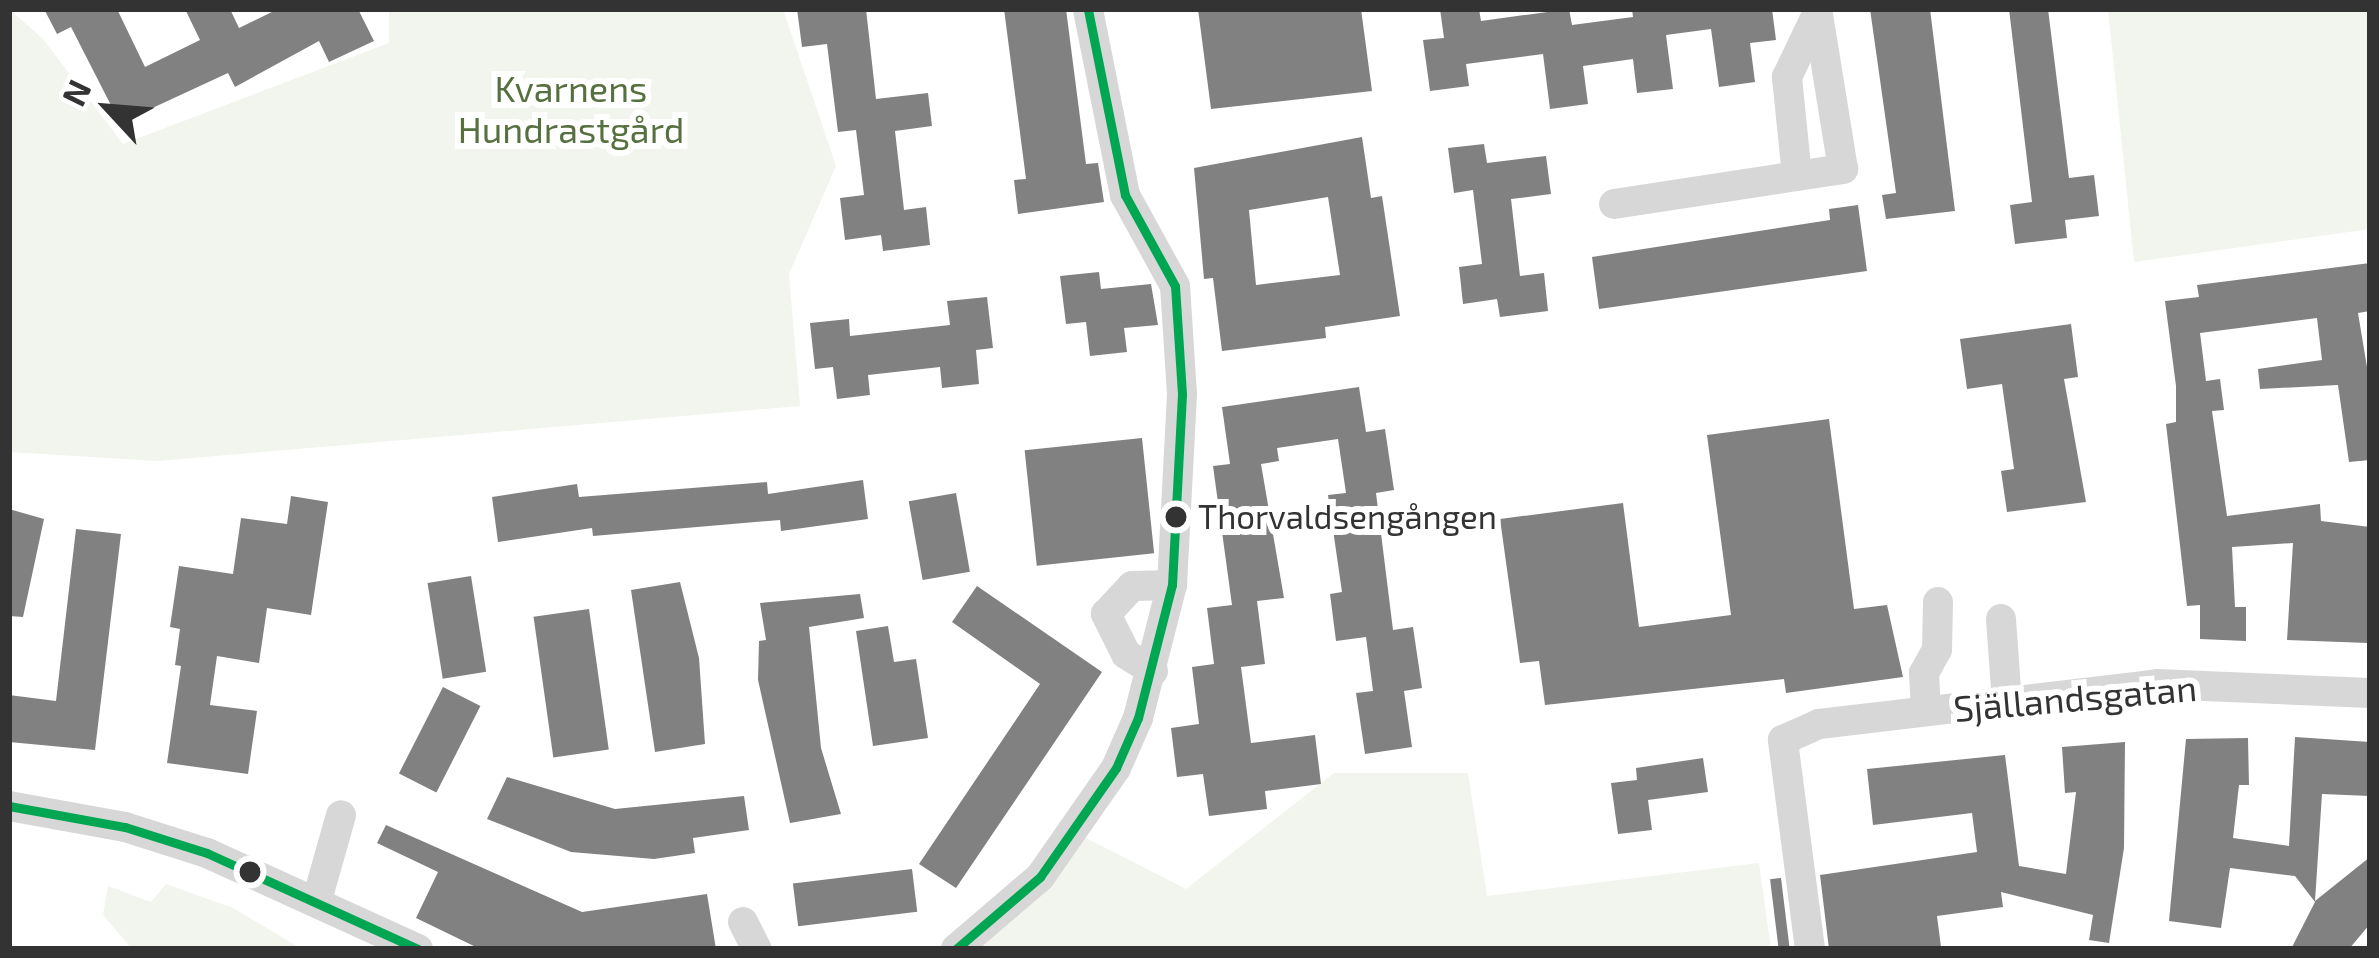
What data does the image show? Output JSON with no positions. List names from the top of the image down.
{
  "streets": {
    "street": ["Själlandsgatan"]
  },
  "parks": ["Kvarnens Hundrastgård"],
  "places": ["Thorvaldsengången"],
  "north": "top left"
}
